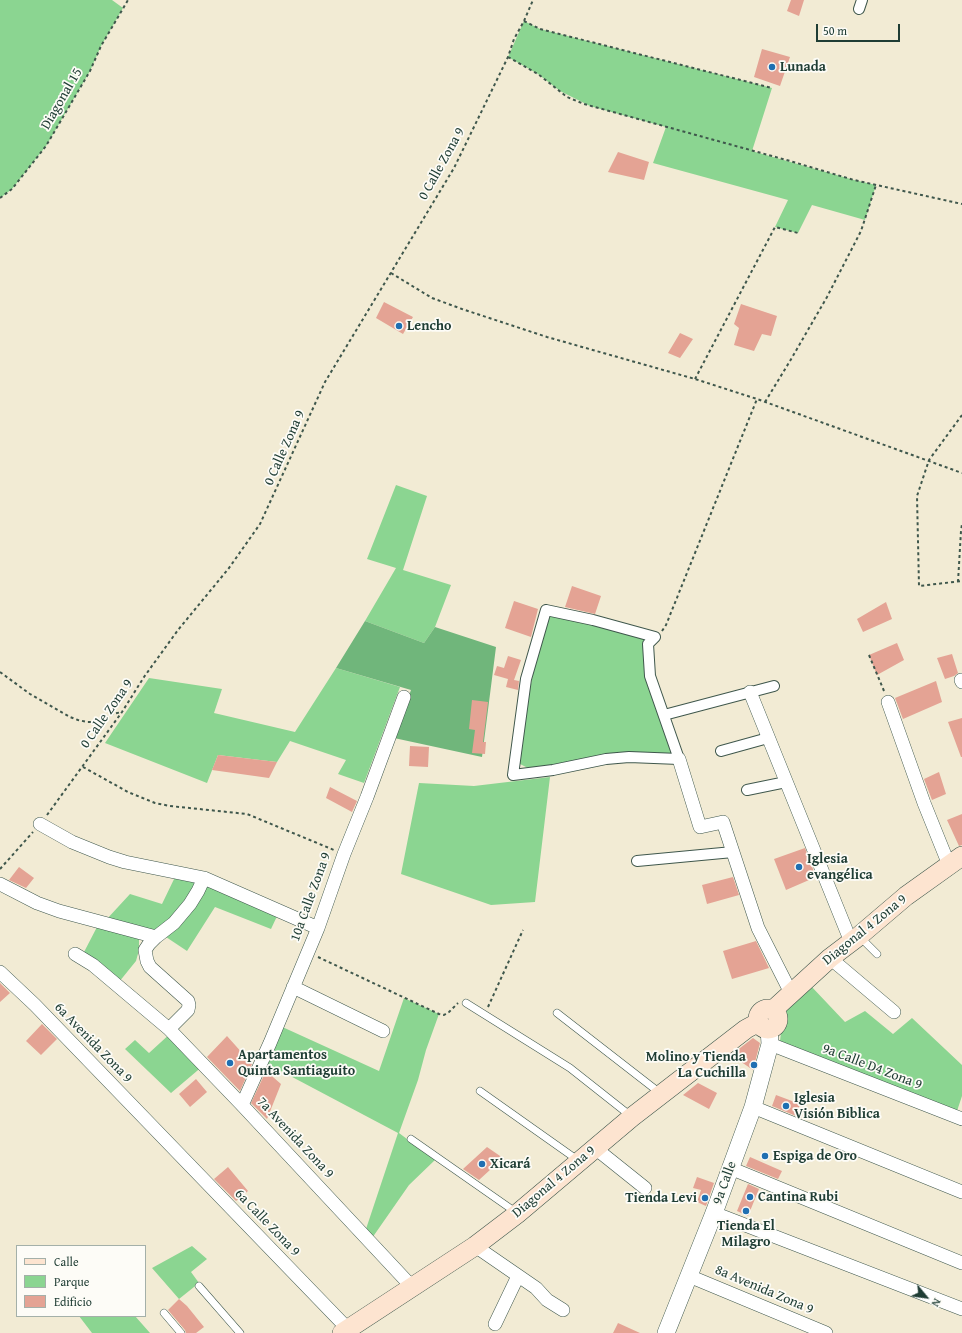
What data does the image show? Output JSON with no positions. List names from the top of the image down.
{
  "streets": {
    "main road": ["Diagonal 4 Zona 9"],
    "street": [
      "10a Calle Zona 9",
      "6a Avenida Zona 9",
      "9a Calle D4 Zona 9",
      "7a Avenida Zona 9",
      "9a Calle",
      "6a Calle Zona 9",
      "8a Avenida Zona 9"
    ],
    "path": ["Diagonal 15", "0 Calle Zona 9"]
  },
  "crossings": [
    ["10a Calle Zona 9", "7a Avenida Zona 9"],
    ["Diagonal 4 Zona 9", "9a Calle D4 Zona 9"],
    ["Diagonal 4 Zona 9", "7a Avenida Zona 9"],
    ["Diagonal 4 Zona 9", "9a Calle"],
    ["Diagonal 4 Zona 9", "6a Calle Zona 9"],
    ["6a Avenida Zona 9", "6a Calle Zona 9"],
    ["9a Calle D4 Zona 9", "9a Calle"],
    ["9a Calle", "8a Avenida Zona 9"]
  ],
  "places": [
    "Lunada",
    "Lencho",
    "Iglesia evangélica",
    "Apartamentos Quinta Santiaguito",
    "Molino y Tienda La Cuchilla",
    "Iglesia Visión Biblica",
    "Espiga de Oro",
    "Xicará",
    "Cantina Rubi",
    "Tienda Levi",
    "Tienda El Milagro"
  ],
  "legend": ["Calle", "Parque", "Edificio"],
  "scale_bar": "50 m",
  "north": "bottom right"
}
